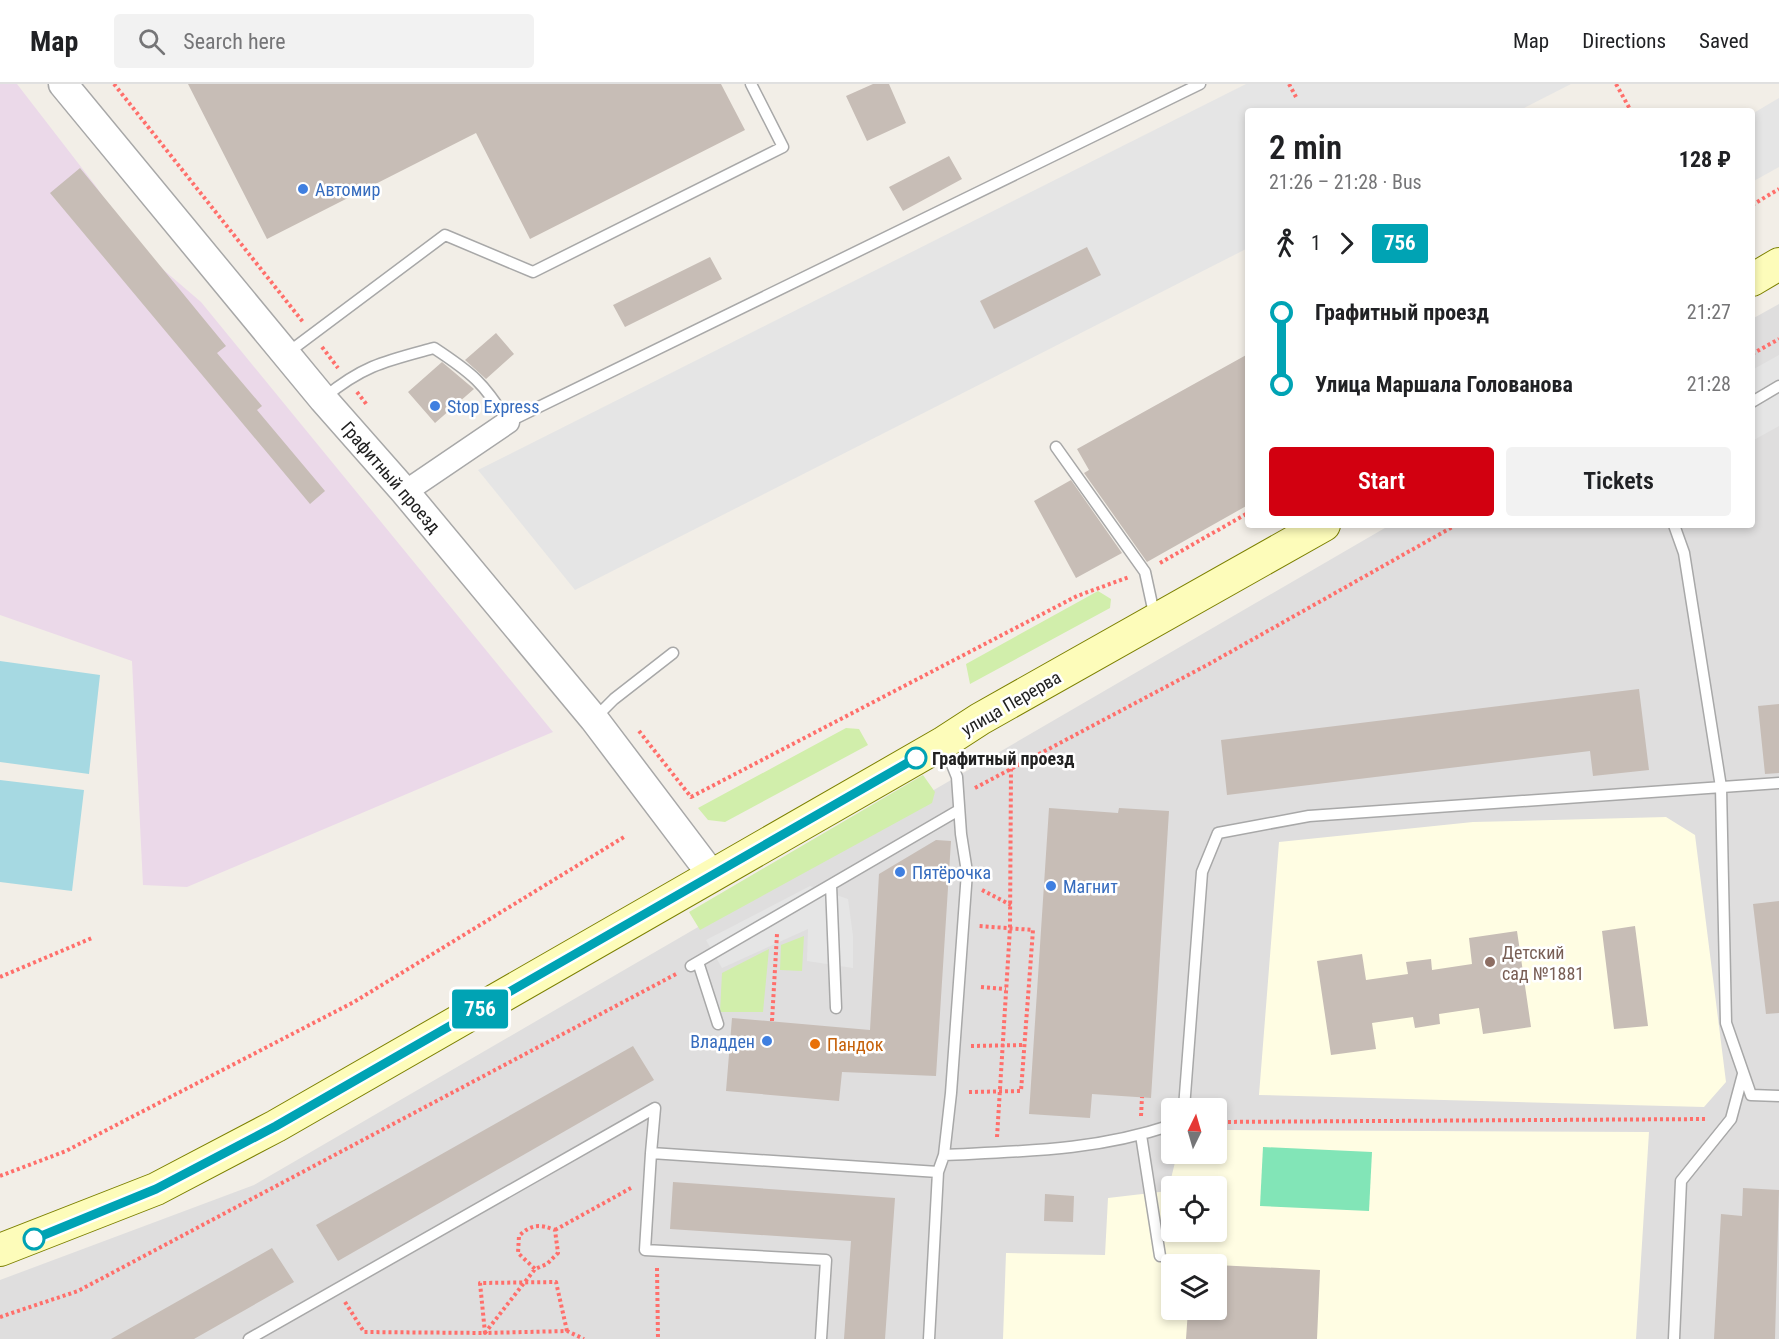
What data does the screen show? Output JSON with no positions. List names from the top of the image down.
{
  "streets": {
    "main road": ["улица Перерва"],
    "street": ["Графитный проезд"]
  },
  "crossings": [
    ["Графитный проезд", "улица Перерва"]
  ],
  "places": [
    "Автомир",
    "Stop Express",
    "Графитный проезд",
    "Пятёрочка",
    "Магнит",
    "Детский сад №1881",
    "Владден",
    "Пандок"
  ],
  "lines": ["bus line 756"],
  "north": "top",
  "page": {
    "header": "Map",
    "search": "Search here",
    "nav": ["Map", "Directions", "Saved"],
    "on_map": "756",
    "heading": ["2 min", "21:26 – 21:28 · Bus", "128 ₽"],
    "legs": ["1", "756"],
    "list": [
      {
        "name": "Графитный проезд",
        "value": "21:27"
      },
      {
        "name": "Улица Маршала Голованова",
        "value": "21:28"
      }
    ],
    "buttons": ["Start", "Tickets"]
  }
}
